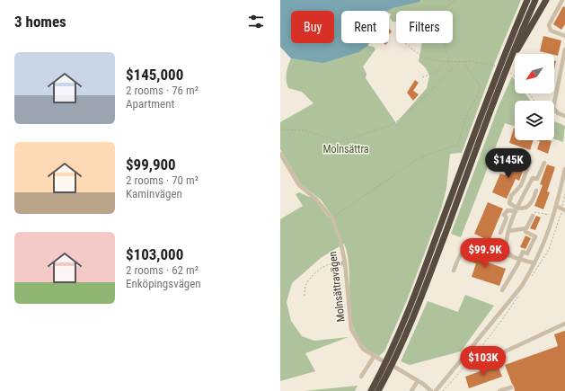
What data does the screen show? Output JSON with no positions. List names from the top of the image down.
{
  "streets": {
    "street": ["Molnsättravägen"]
  },
  "parks": ["Molnsättra"],
  "north": "bottom left",
  "page": {
    "heading": "3 homes",
    "chip": ["Buy", "Rent", "Filters"],
    "list": [
      {
        "name": "$145,000",
        "note": "2 rooms · 76 m² · Apartment"
      },
      {
        "name": "$99,900",
        "note": "2 rooms · 70 m² · Kaminvägen"
      },
      {
        "name": "$103,000",
        "note": "2 rooms · 62 m² · Enköpingsvägen"
      }
    ],
    "price": ["$145K", "$99.9K", "$103K"]
  }
}
